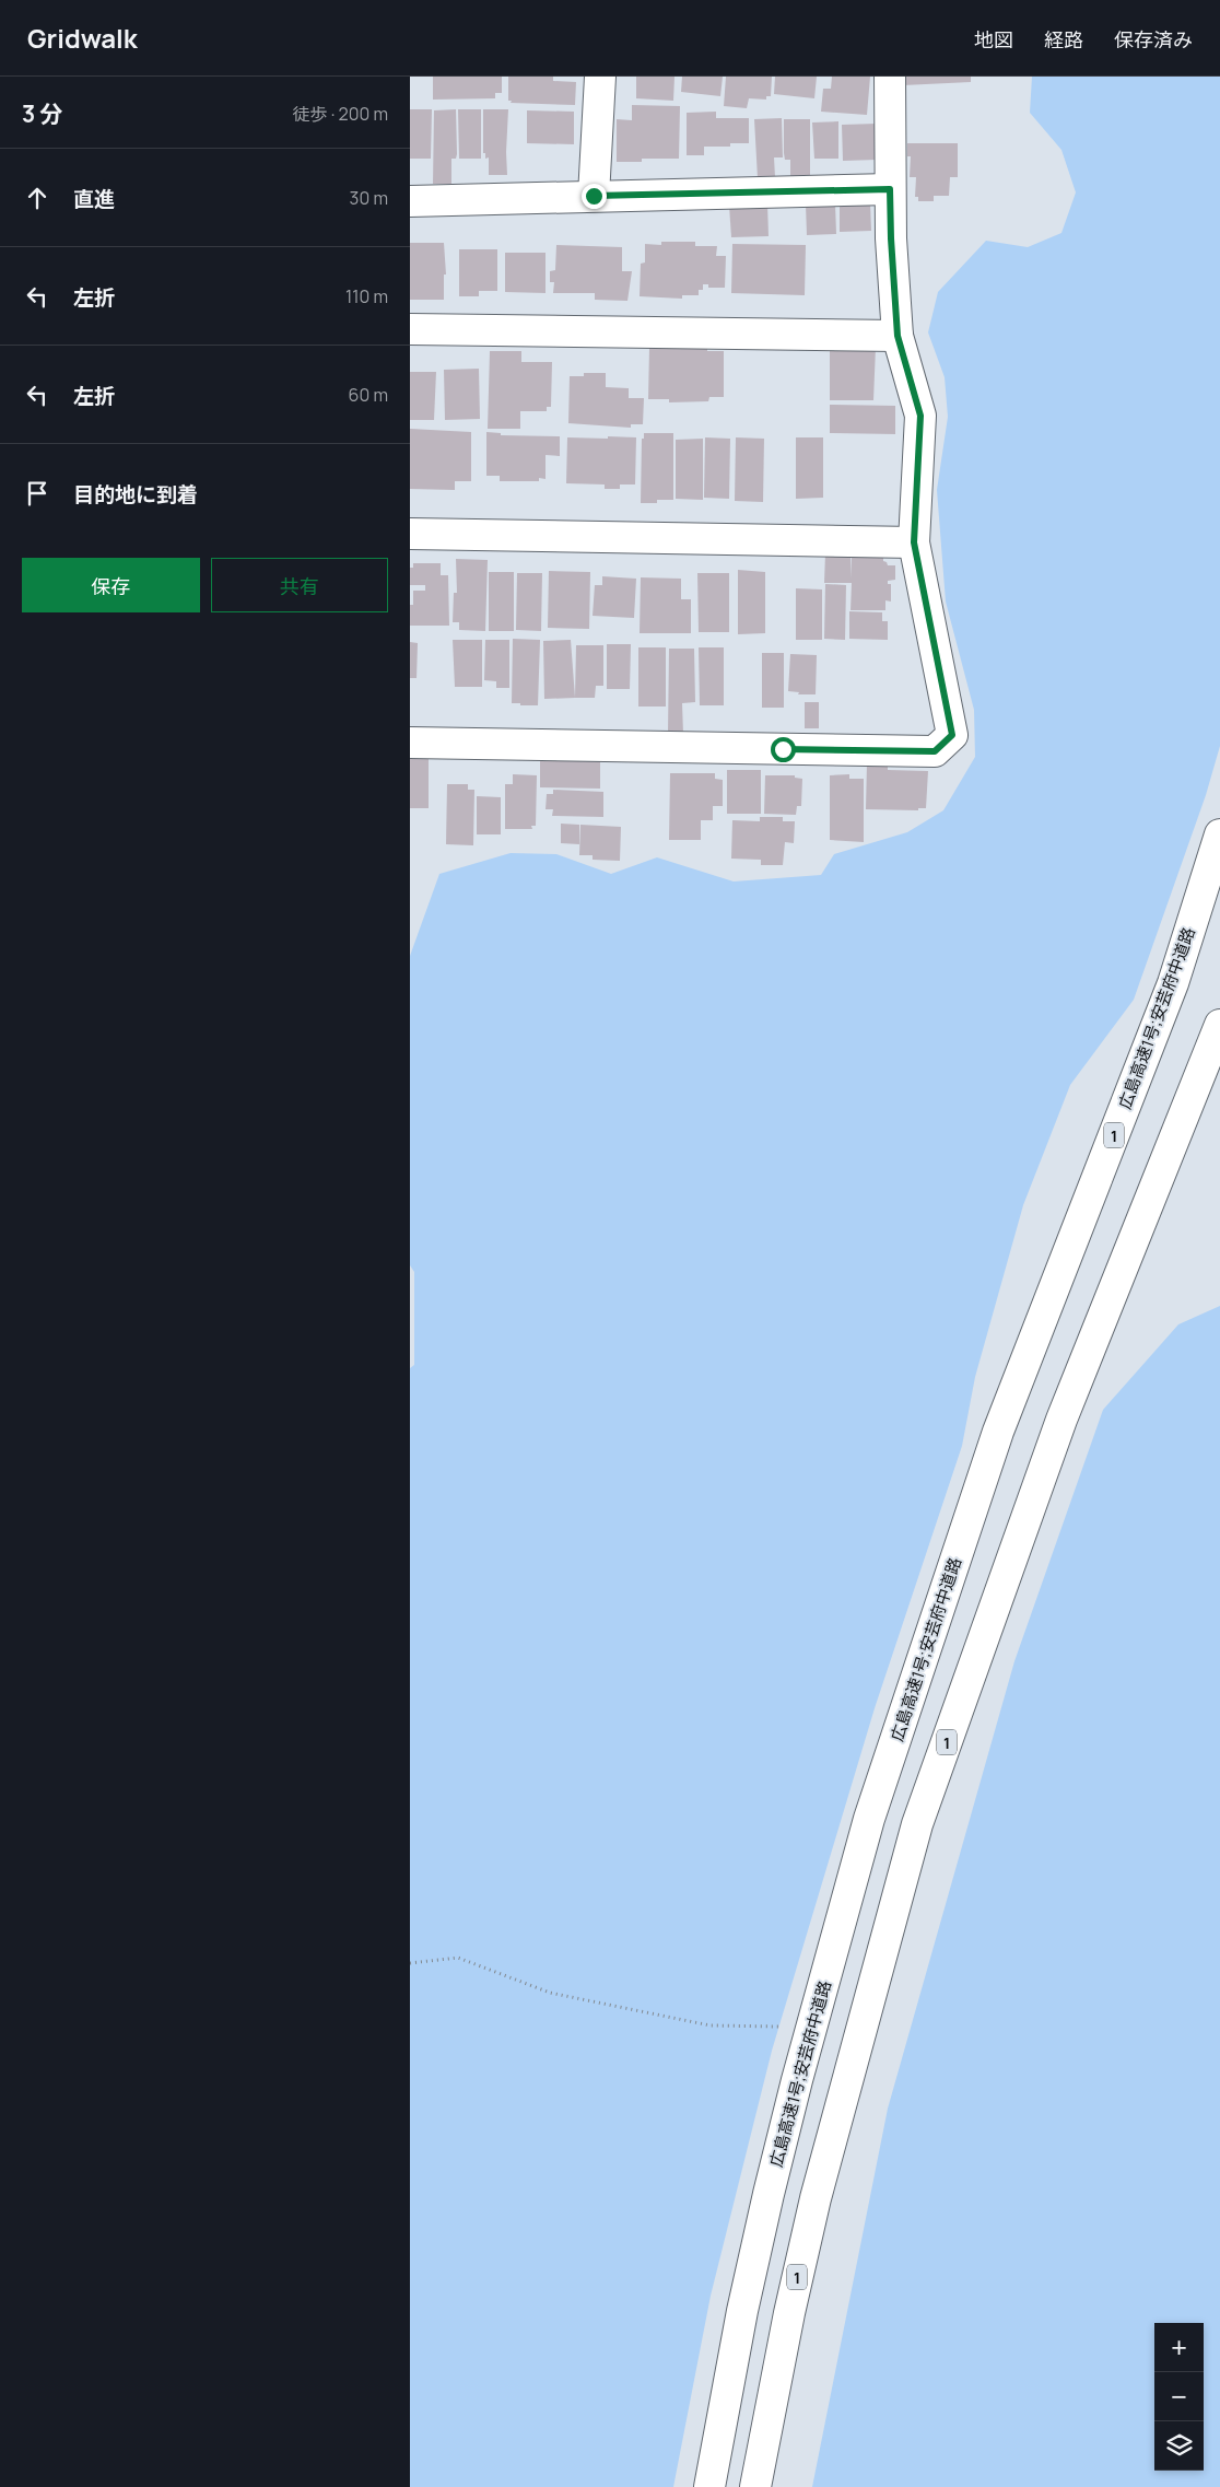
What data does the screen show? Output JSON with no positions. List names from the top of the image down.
{
  "streets": {
    "main road": ["広島高速1号;安芸府中道路", "1"]
  },
  "page": {
    "header": "Gridwalk",
    "nav": ["地図", "経路", "保存済み"],
    "heading": ["3 分", "徒歩 · 200 m"],
    "list": [
      ["直進", "30 m"],
      ["左折", "110 m"],
      ["左折", "60 m"],
      "目的地に到着"
    ],
    "buttons": ["保存", "共有"],
    "map_buttons": ["+", "−"]
  }
}
